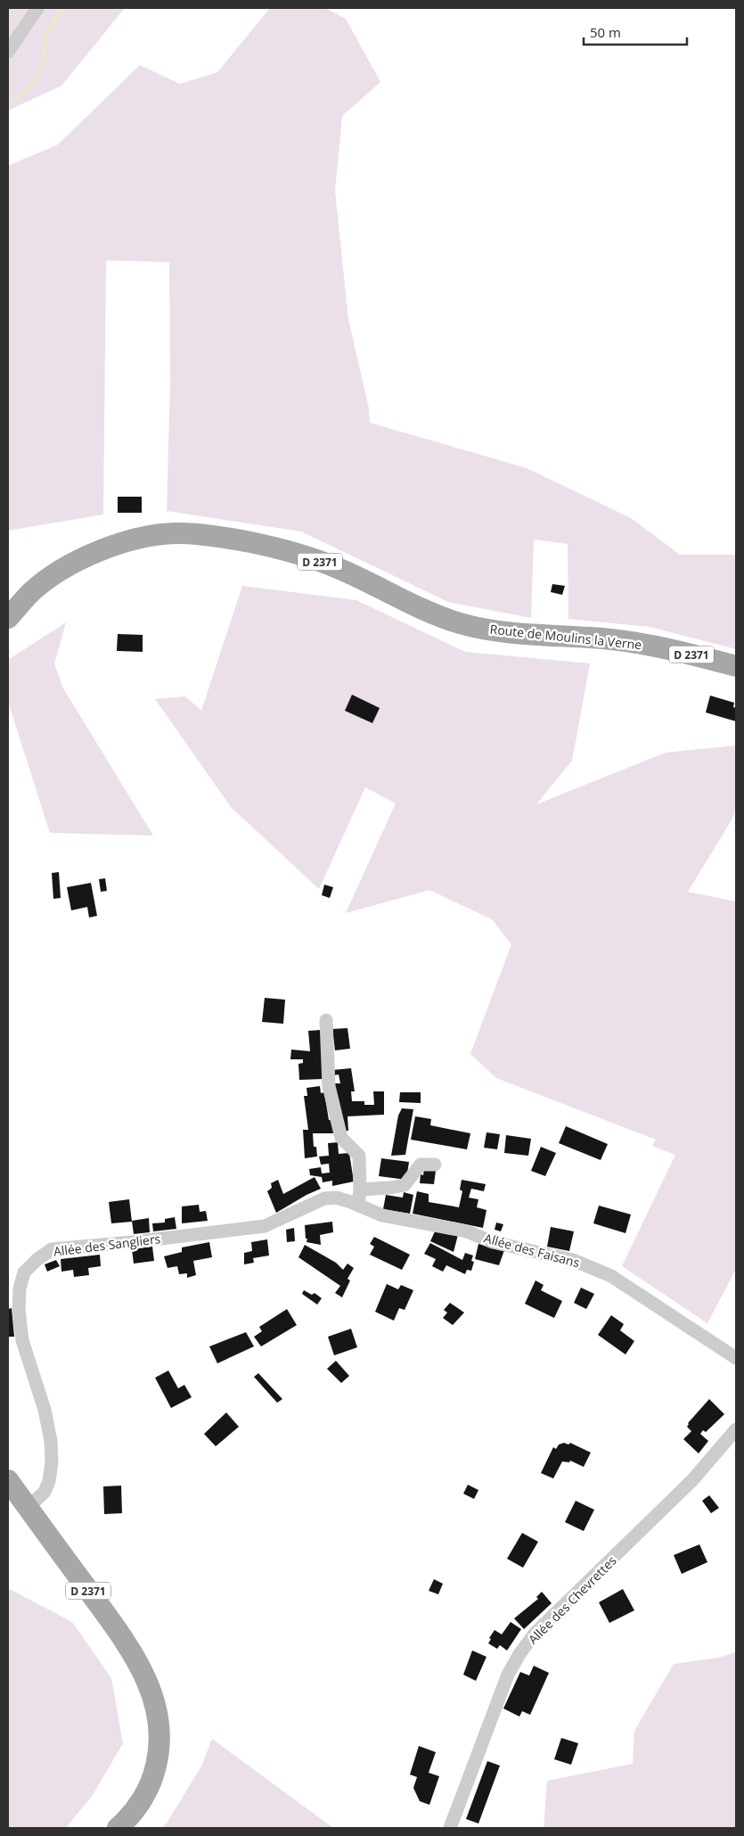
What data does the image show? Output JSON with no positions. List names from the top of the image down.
{
  "streets": {
    "main road": ["D 2371", "Route de Moulins la Verne"],
    "street": ["Allée des Sangliers", "Allée des Faisans", "Allée des Chevrettes"]
  },
  "crossings": [
    ["D 2371", "Allée des Sangliers"],
    ["Allée des Sangliers", "Allée des Faisans"]
  ],
  "scale_bar": "50 m"
}
